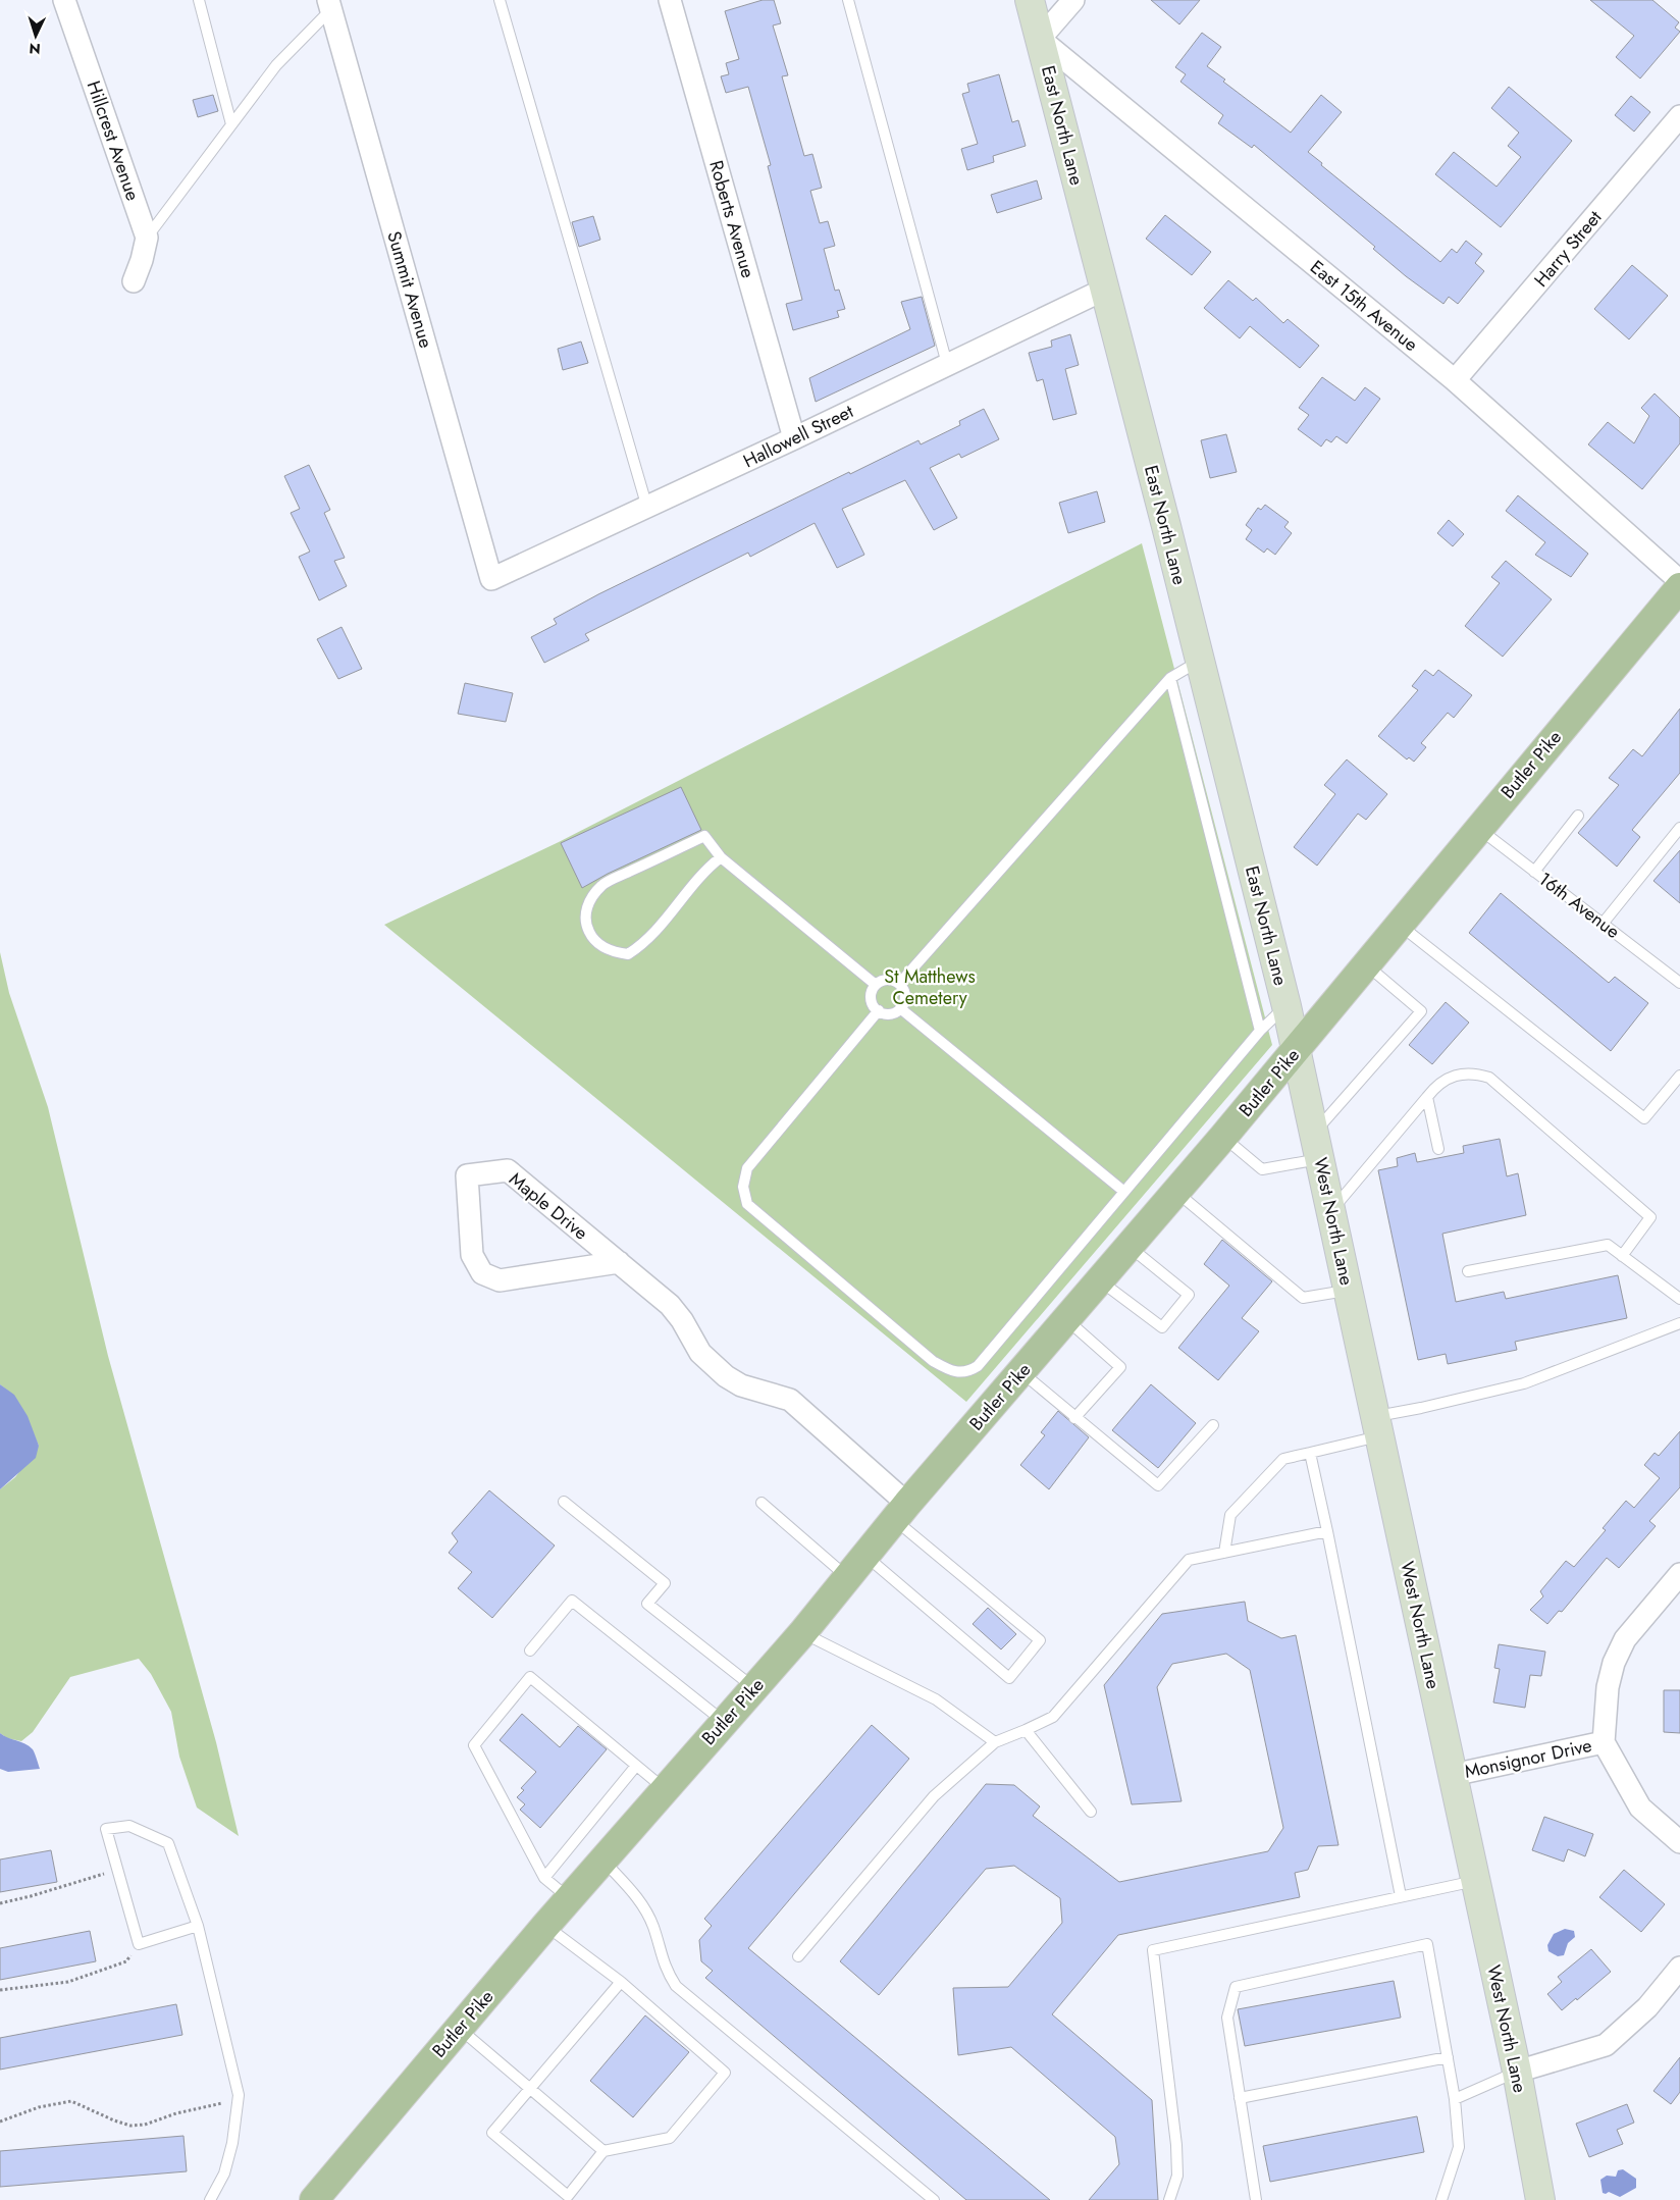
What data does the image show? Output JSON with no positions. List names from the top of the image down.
{
  "streets": {
    "main road": ["East North Lane", "Butler Pike", "West North Lane"],
    "street": [
      "Hillcrest Avenue",
      "Roberts Avenue",
      "Harry Street",
      "Summit Avenue",
      "East 15th Avenue",
      "Hallowell Street",
      "Maple Drive",
      "Monsignor Drive"
    ],
    "lane": ["16th Avenue"]
  },
  "crossings": [
    ["East North Lane", "East 15th Avenue"],
    ["East North Lane", "Hallowell Street"],
    ["East North Lane", "Butler Pike"],
    ["East North Lane", "West North Lane"],
    ["Roberts Avenue", "Hallowell Street"],
    ["Harry Street", "East 15th Avenue"],
    ["Summit Avenue", "Hallowell Street"],
    ["Butler Pike", "16th Avenue"],
    ["Butler Pike", "Maple Drive"],
    ["Butler Pike", "West North Lane"],
    ["West North Lane", "Monsignor Drive"]
  ],
  "parks": ["St Matthews Cemetery"],
  "north": "bottom"
}
